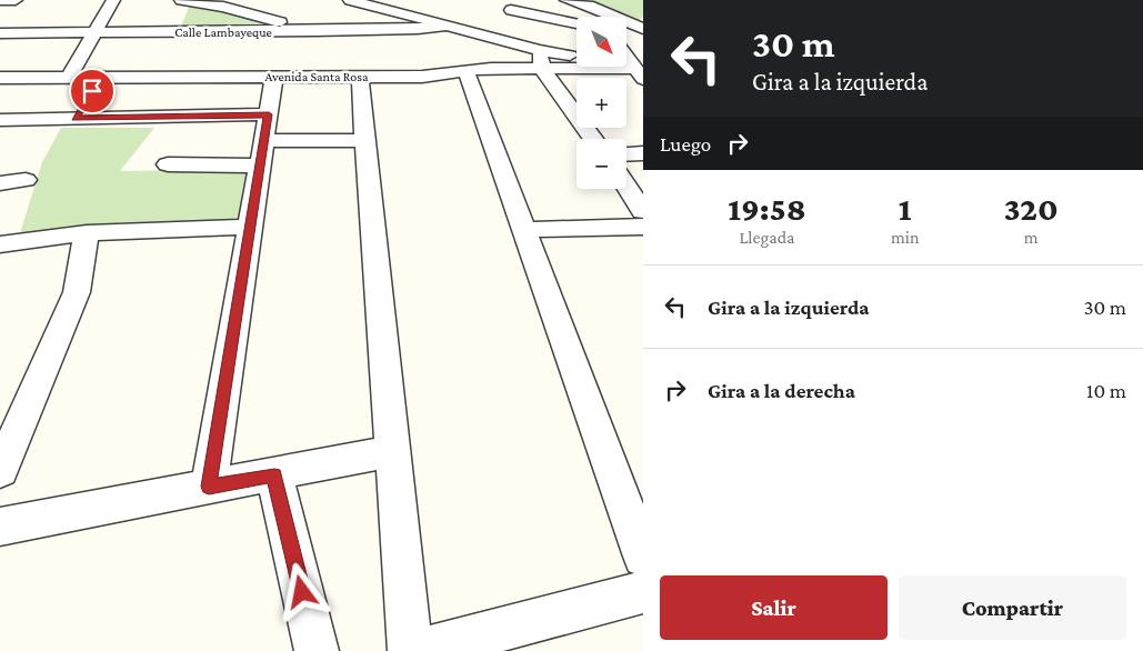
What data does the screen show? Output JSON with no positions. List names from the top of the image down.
{
  "streets": {
    "street": ["Calle Lambayeque", "Avenida Santa Rosa"]
  },
  "north": "bottom right",
  "page": {
    "turn": ["30 m", "Gira a la izquierda"],
    "map_buttons": ["+", "−"],
    "then": "Luego",
    "eta": [
      "19:58",
      "Llegada",
      "1",
      "min",
      "320",
      "m"
    ],
    "list": [
      {
        "name": "Gira a la izquierda",
        "value": "30 m"
      },
      {
        "name": "Gira a la derecha",
        "value": "10 m"
      }
    ],
    "buttons": ["Salir", "Compartir"]
  }
}
